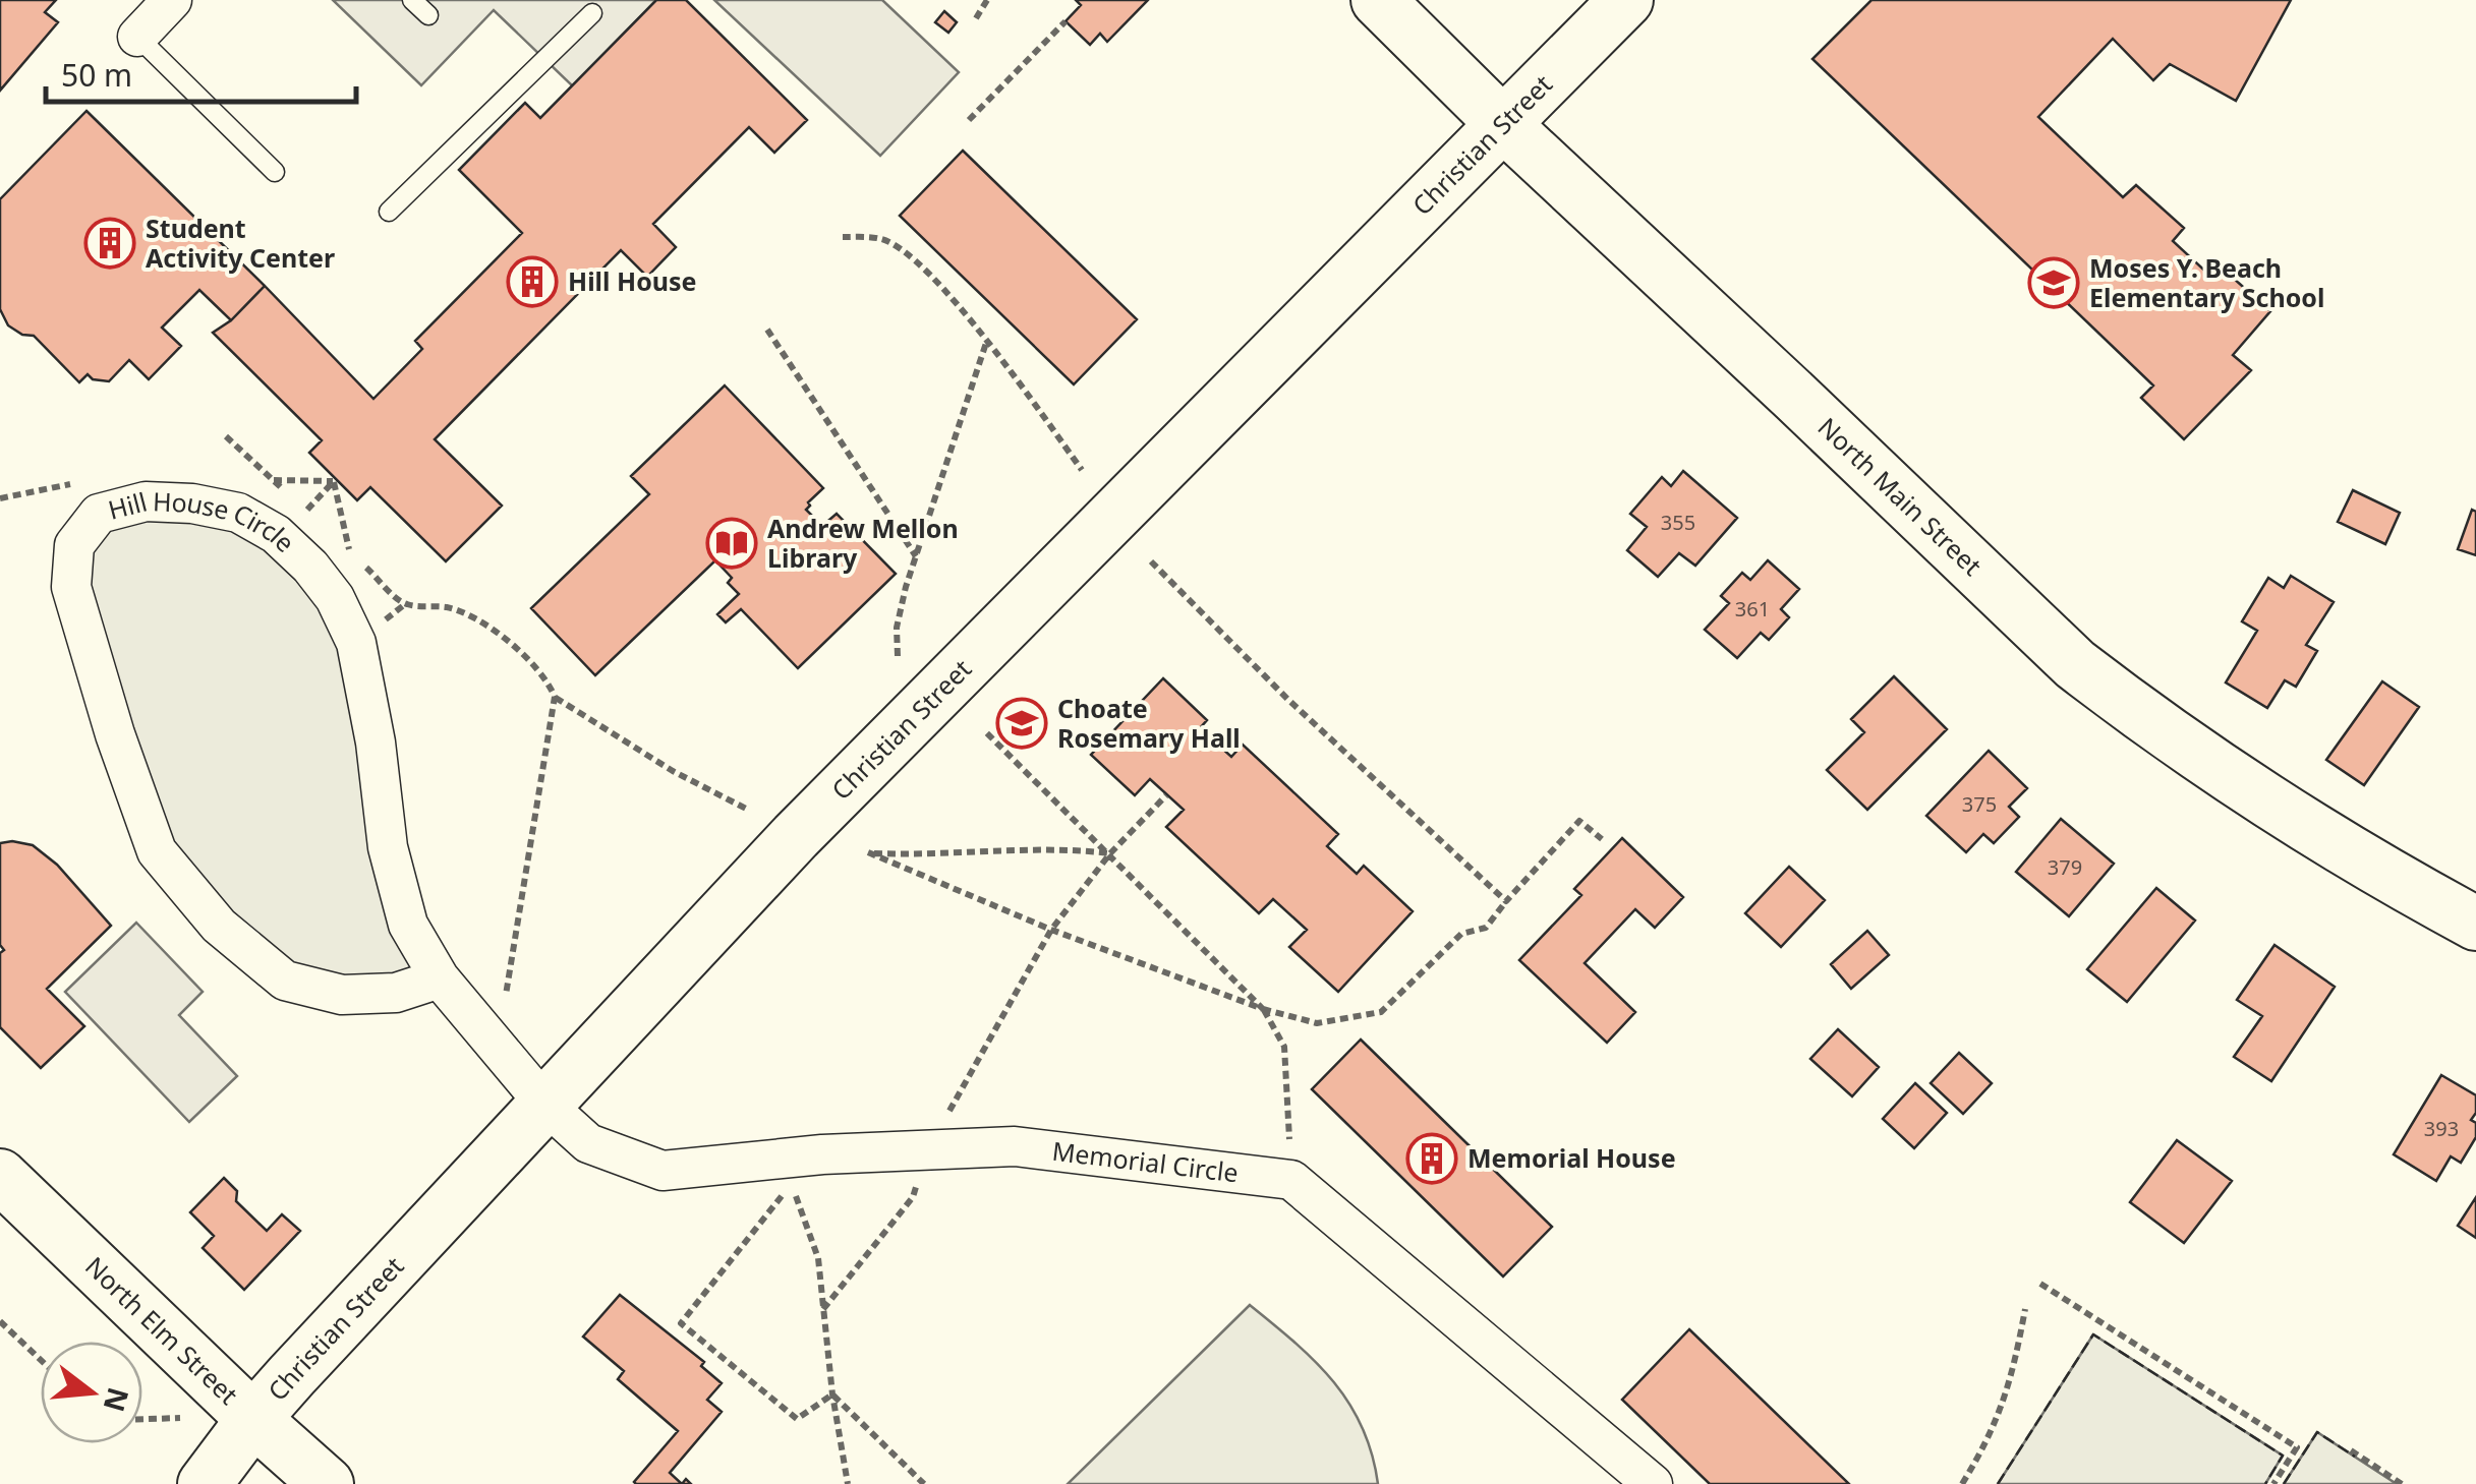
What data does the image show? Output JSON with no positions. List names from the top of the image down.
{
  "streets": {
    "main road": ["Christian Street", "North Main Street", "North Elm Street"],
    "street": ["Hill House Circle", "Memorial Circle"]
  },
  "crossings": [
    ["Christian Street", "North Main Street"],
    ["Christian Street", "Hill House Circle"],
    ["Christian Street", "Memorial Circle"],
    ["Christian Street", "North Elm Street"],
    ["Hill House Circle", "Memorial Circle"]
  ],
  "places": {
    "building": ["Student Activity Center", "Hill House", "Memorial House"],
    "school or university": ["Moses Y. Beach Elementary School", "Choate Rosemary Hall"],
    "library": ["Andrew Mellon Library"]
  },
  "house_numbers": [
    "355",
    "361",
    "375",
    "379",
    "393"
  ],
  "scale_bar": "50 m",
  "north": "right"
}
